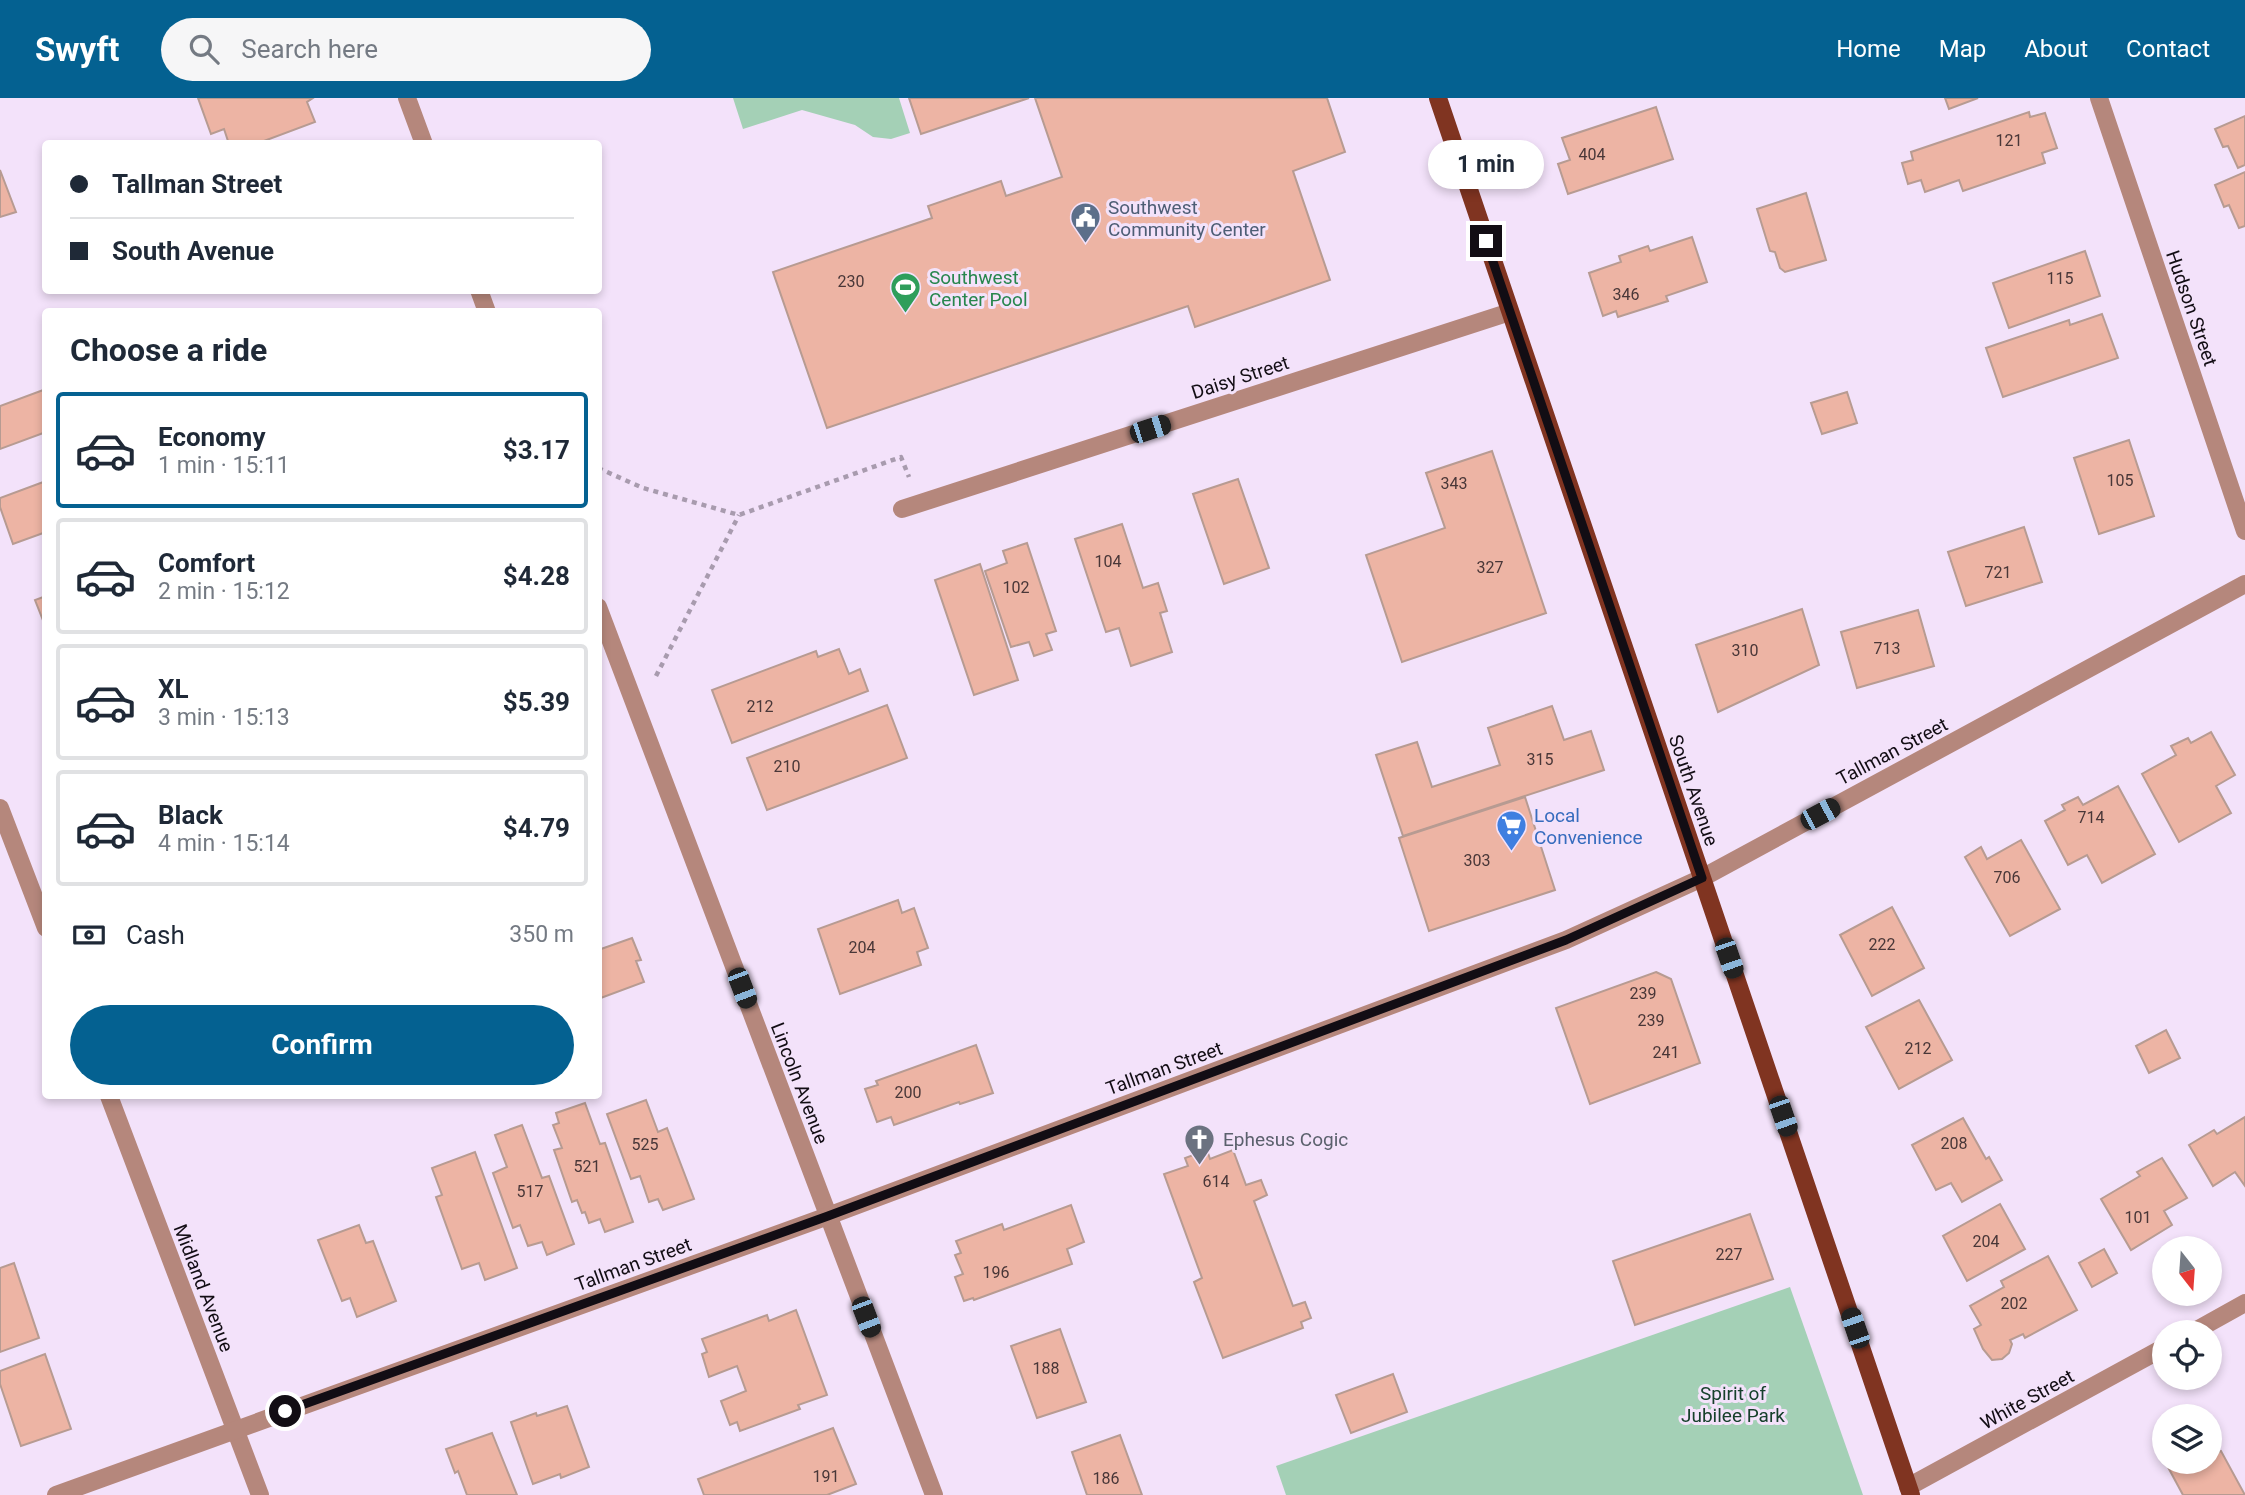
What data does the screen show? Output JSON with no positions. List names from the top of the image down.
{
  "streets": {
    "main road": ["South Avenue"],
    "street": [
      "Hudson Street",
      "Daisy Street",
      "Tallman Street",
      "Lincoln Avenue",
      "Midland Avenue",
      "White Street"
    ]
  },
  "crossings": [
    ["Daisy Street", "South Avenue"],
    ["Tallman Street", "South Avenue"],
    ["Tallman Street", "Lincoln Avenue"],
    ["Tallman Street", "Midland Avenue"],
    ["South Avenue", "White Street"]
  ],
  "parks": ["Spirit of Jubilee Park"],
  "places": {
    "public building": ["Southwest Community Center"],
    "sports": ["Southwest Center Pool"],
    "supermarket": ["Local Convenience"],
    "church": ["Ephesus Cogic"]
  },
  "house_numbers": [
    "121",
    "404",
    "115",
    "230",
    "346",
    "105",
    "343",
    "104",
    "327",
    "721",
    "102",
    "713",
    "310",
    "212",
    "315",
    "210",
    "714",
    "303",
    "706",
    "222",
    "204",
    "239",
    "239",
    "212",
    "241",
    "200",
    "208",
    "525",
    "521",
    "614",
    "517",
    "101",
    "204",
    "227",
    "196",
    "202",
    "188",
    "191",
    "186"
  ],
  "north": "bottom",
  "page": {
    "header": "Swyft",
    "search": "Search here",
    "nav": [
      "Home",
      "Map",
      "About",
      "Contact"
    ],
    "bubble": "1 min",
    "banner": ["Tallman Street", "South Avenue"],
    "heading": "Choose a ride",
    "list": [
      {
        "name": "Economy",
        "note": "1 min · 15:11",
        "value": "$3.17"
      },
      {
        "name": "Comfort",
        "note": "2 min · 15:12",
        "value": "$4.28"
      },
      {
        "name": "XL",
        "note": "3 min · 15:13",
        "value": "$5.39"
      },
      {
        "name": "Black",
        "note": "4 min · 15:14",
        "value": "$4.79"
      }
    ],
    "pay": ["Cash", "350 m"],
    "buttons": "Confirm"
  }
}
